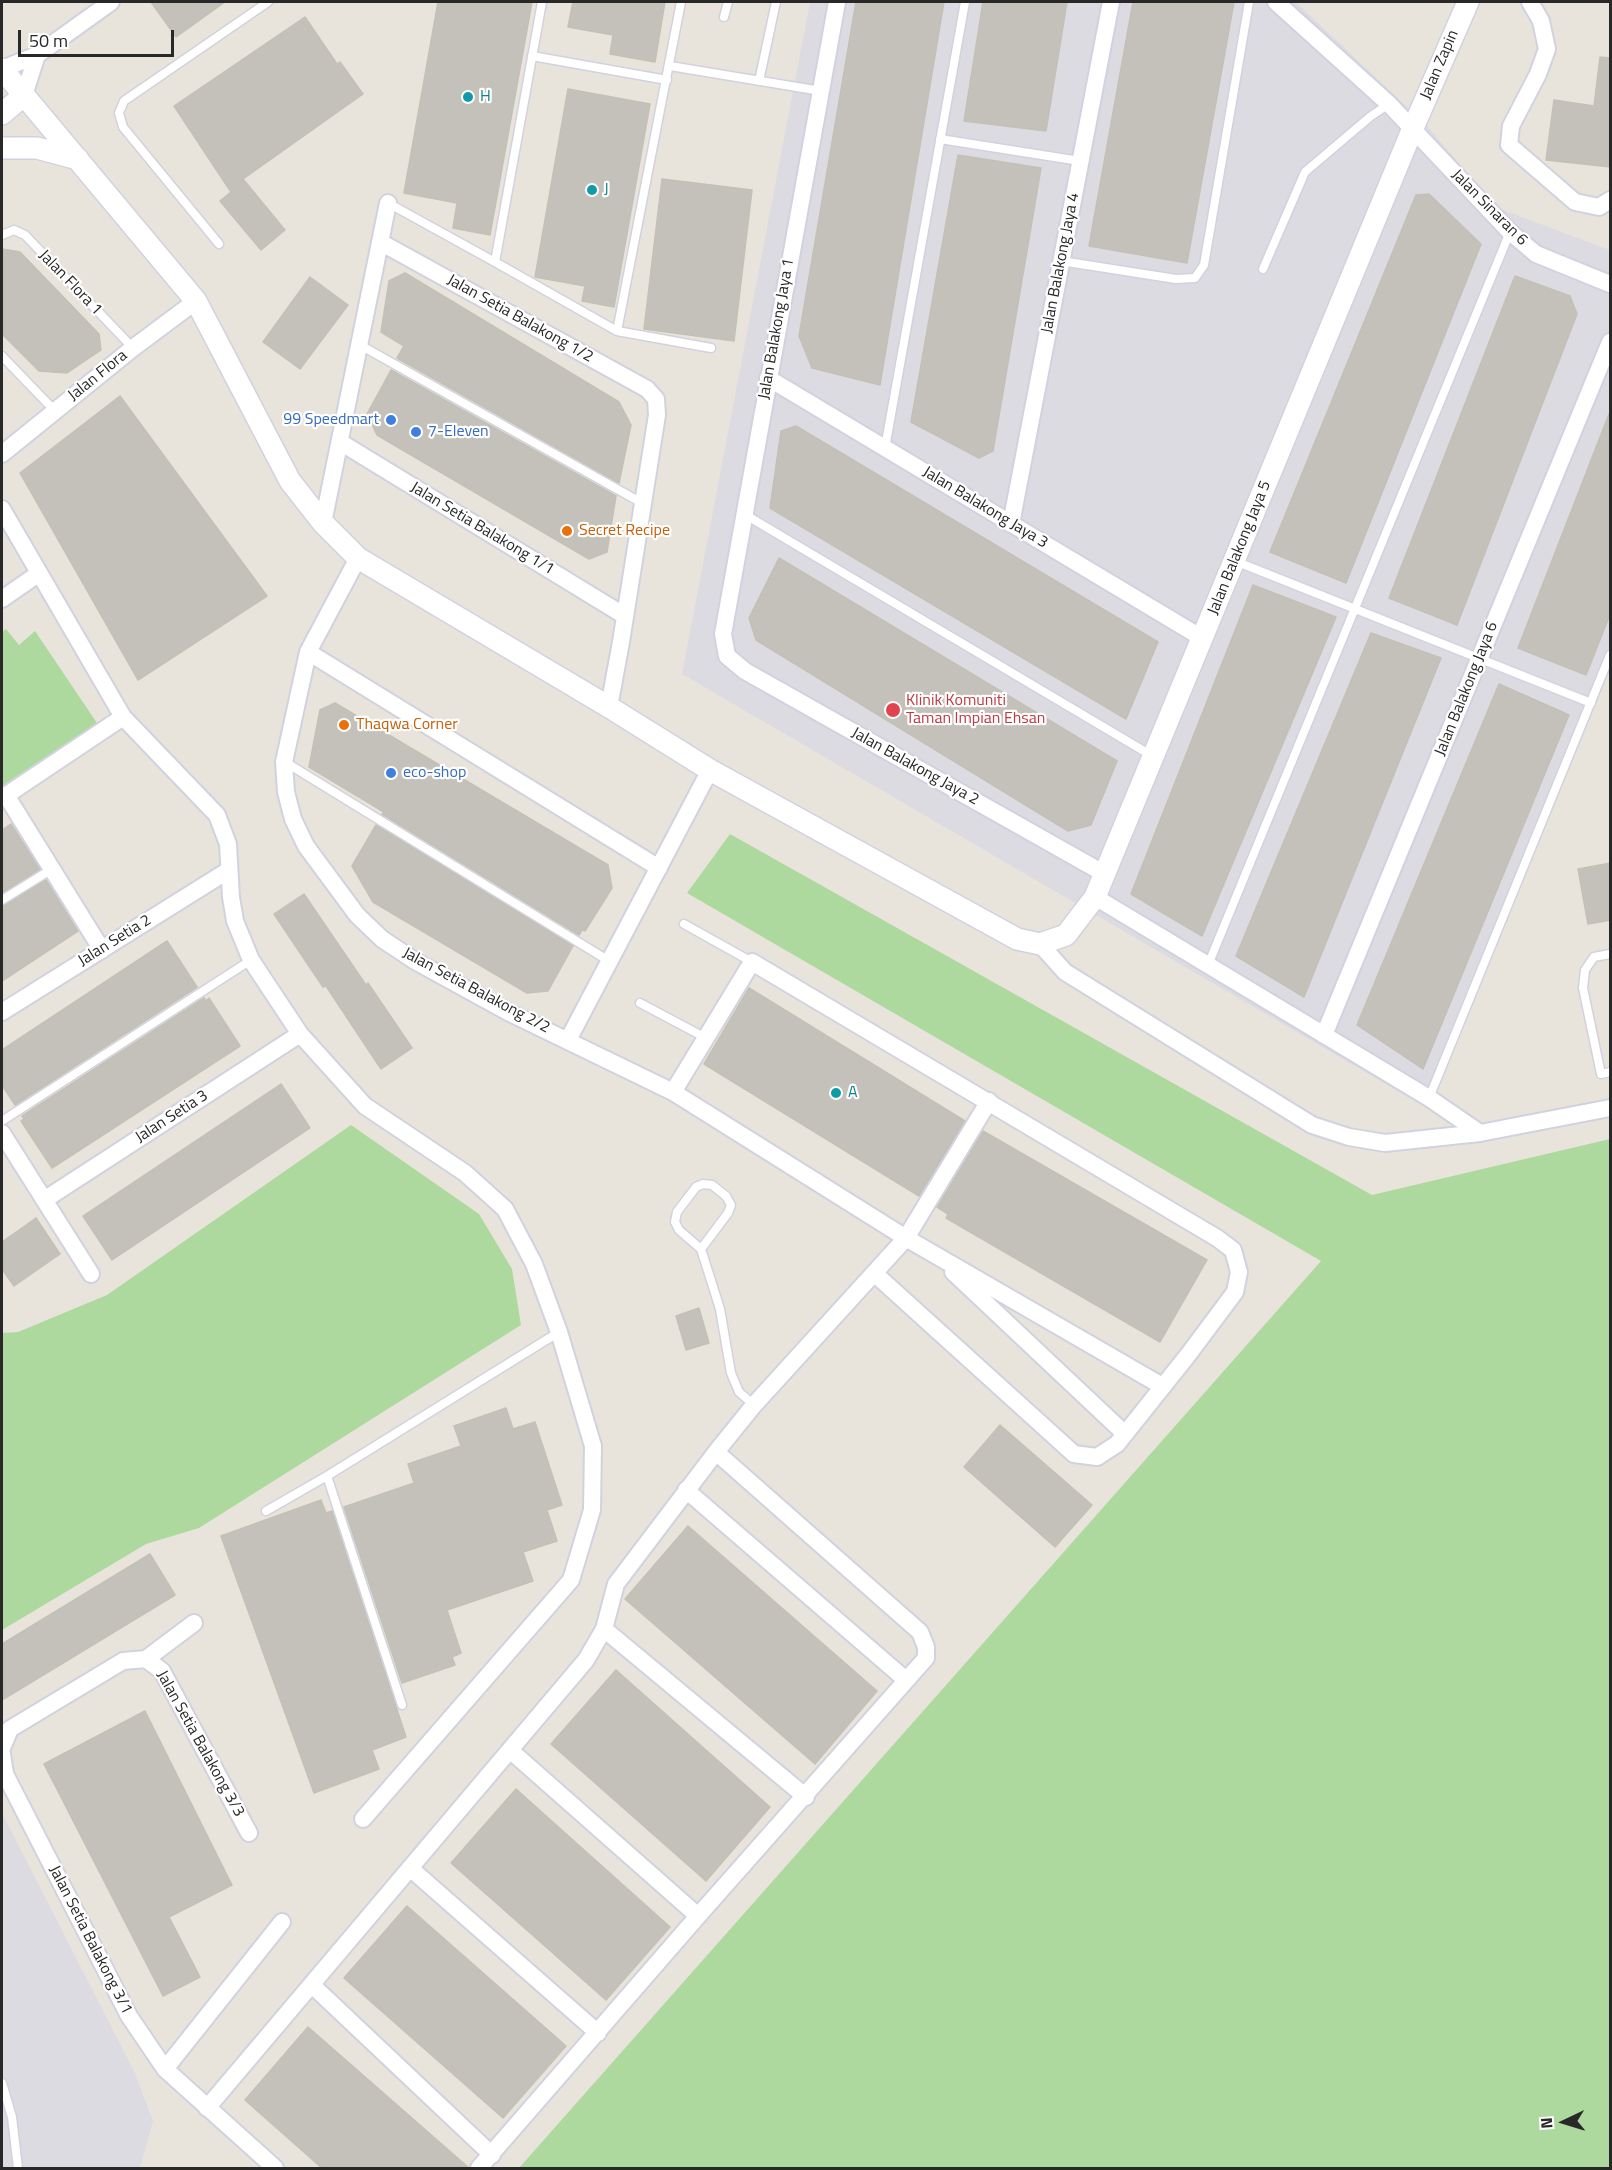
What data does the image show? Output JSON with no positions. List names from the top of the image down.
{
  "streets": {
    "street": [
      "Jalan Zapin",
      "Jalan Sinaran 6",
      "Jalan Balakong Jaya 4",
      "Jalan Setia Balakong 1/2",
      "Jalan Balakong Jaya 1",
      "Jalan Flora",
      "Jalan Balakong Jaya 3",
      "Jalan Setia Balakong 1/1",
      "Jalan Balakong Jaya 5",
      "Jalan Balakong Jaya 6",
      "Jalan Balakong Jaya 2",
      "Jalan Setia 2",
      "Jalan Setia Balakong 2/2",
      "Jalan Setia 3",
      "Jalan Setia Balakong 3/3",
      "Jalan Setia Balakong 3/1"
    ],
    "lane": ["Jalan Flora 1"]
  },
  "crossings": [
    ["Jalan Zapin", "Jalan Sinaran 6"],
    ["Jalan Zapin", "Jalan Balakong Jaya 5"],
    ["Jalan Sinaran 6", "Jalan Balakong Jaya 5"],
    ["Jalan Balakong Jaya 4", "Jalan Balakong Jaya 3"],
    ["Jalan Flora 1", "Jalan Flora"],
    ["Jalan Balakong Jaya 1", "Jalan Balakong Jaya 3"],
    ["Jalan Balakong Jaya 1", "Jalan Balakong Jaya 2"],
    ["Jalan Balakong Jaya 3", "Jalan Balakong Jaya 5"],
    ["Jalan Balakong Jaya 5", "Jalan Balakong Jaya 2"]
  ],
  "places": [
    "H",
    "J",
    "99 Speedmart",
    "7-Eleven",
    "Secret Recipe",
    "Klinik Komuniti Taman Impian Ehsan",
    "Thaqwa Corner",
    "eco-shop",
    "A"
  ],
  "scale_bar": "50 m",
  "north": "left"
}
